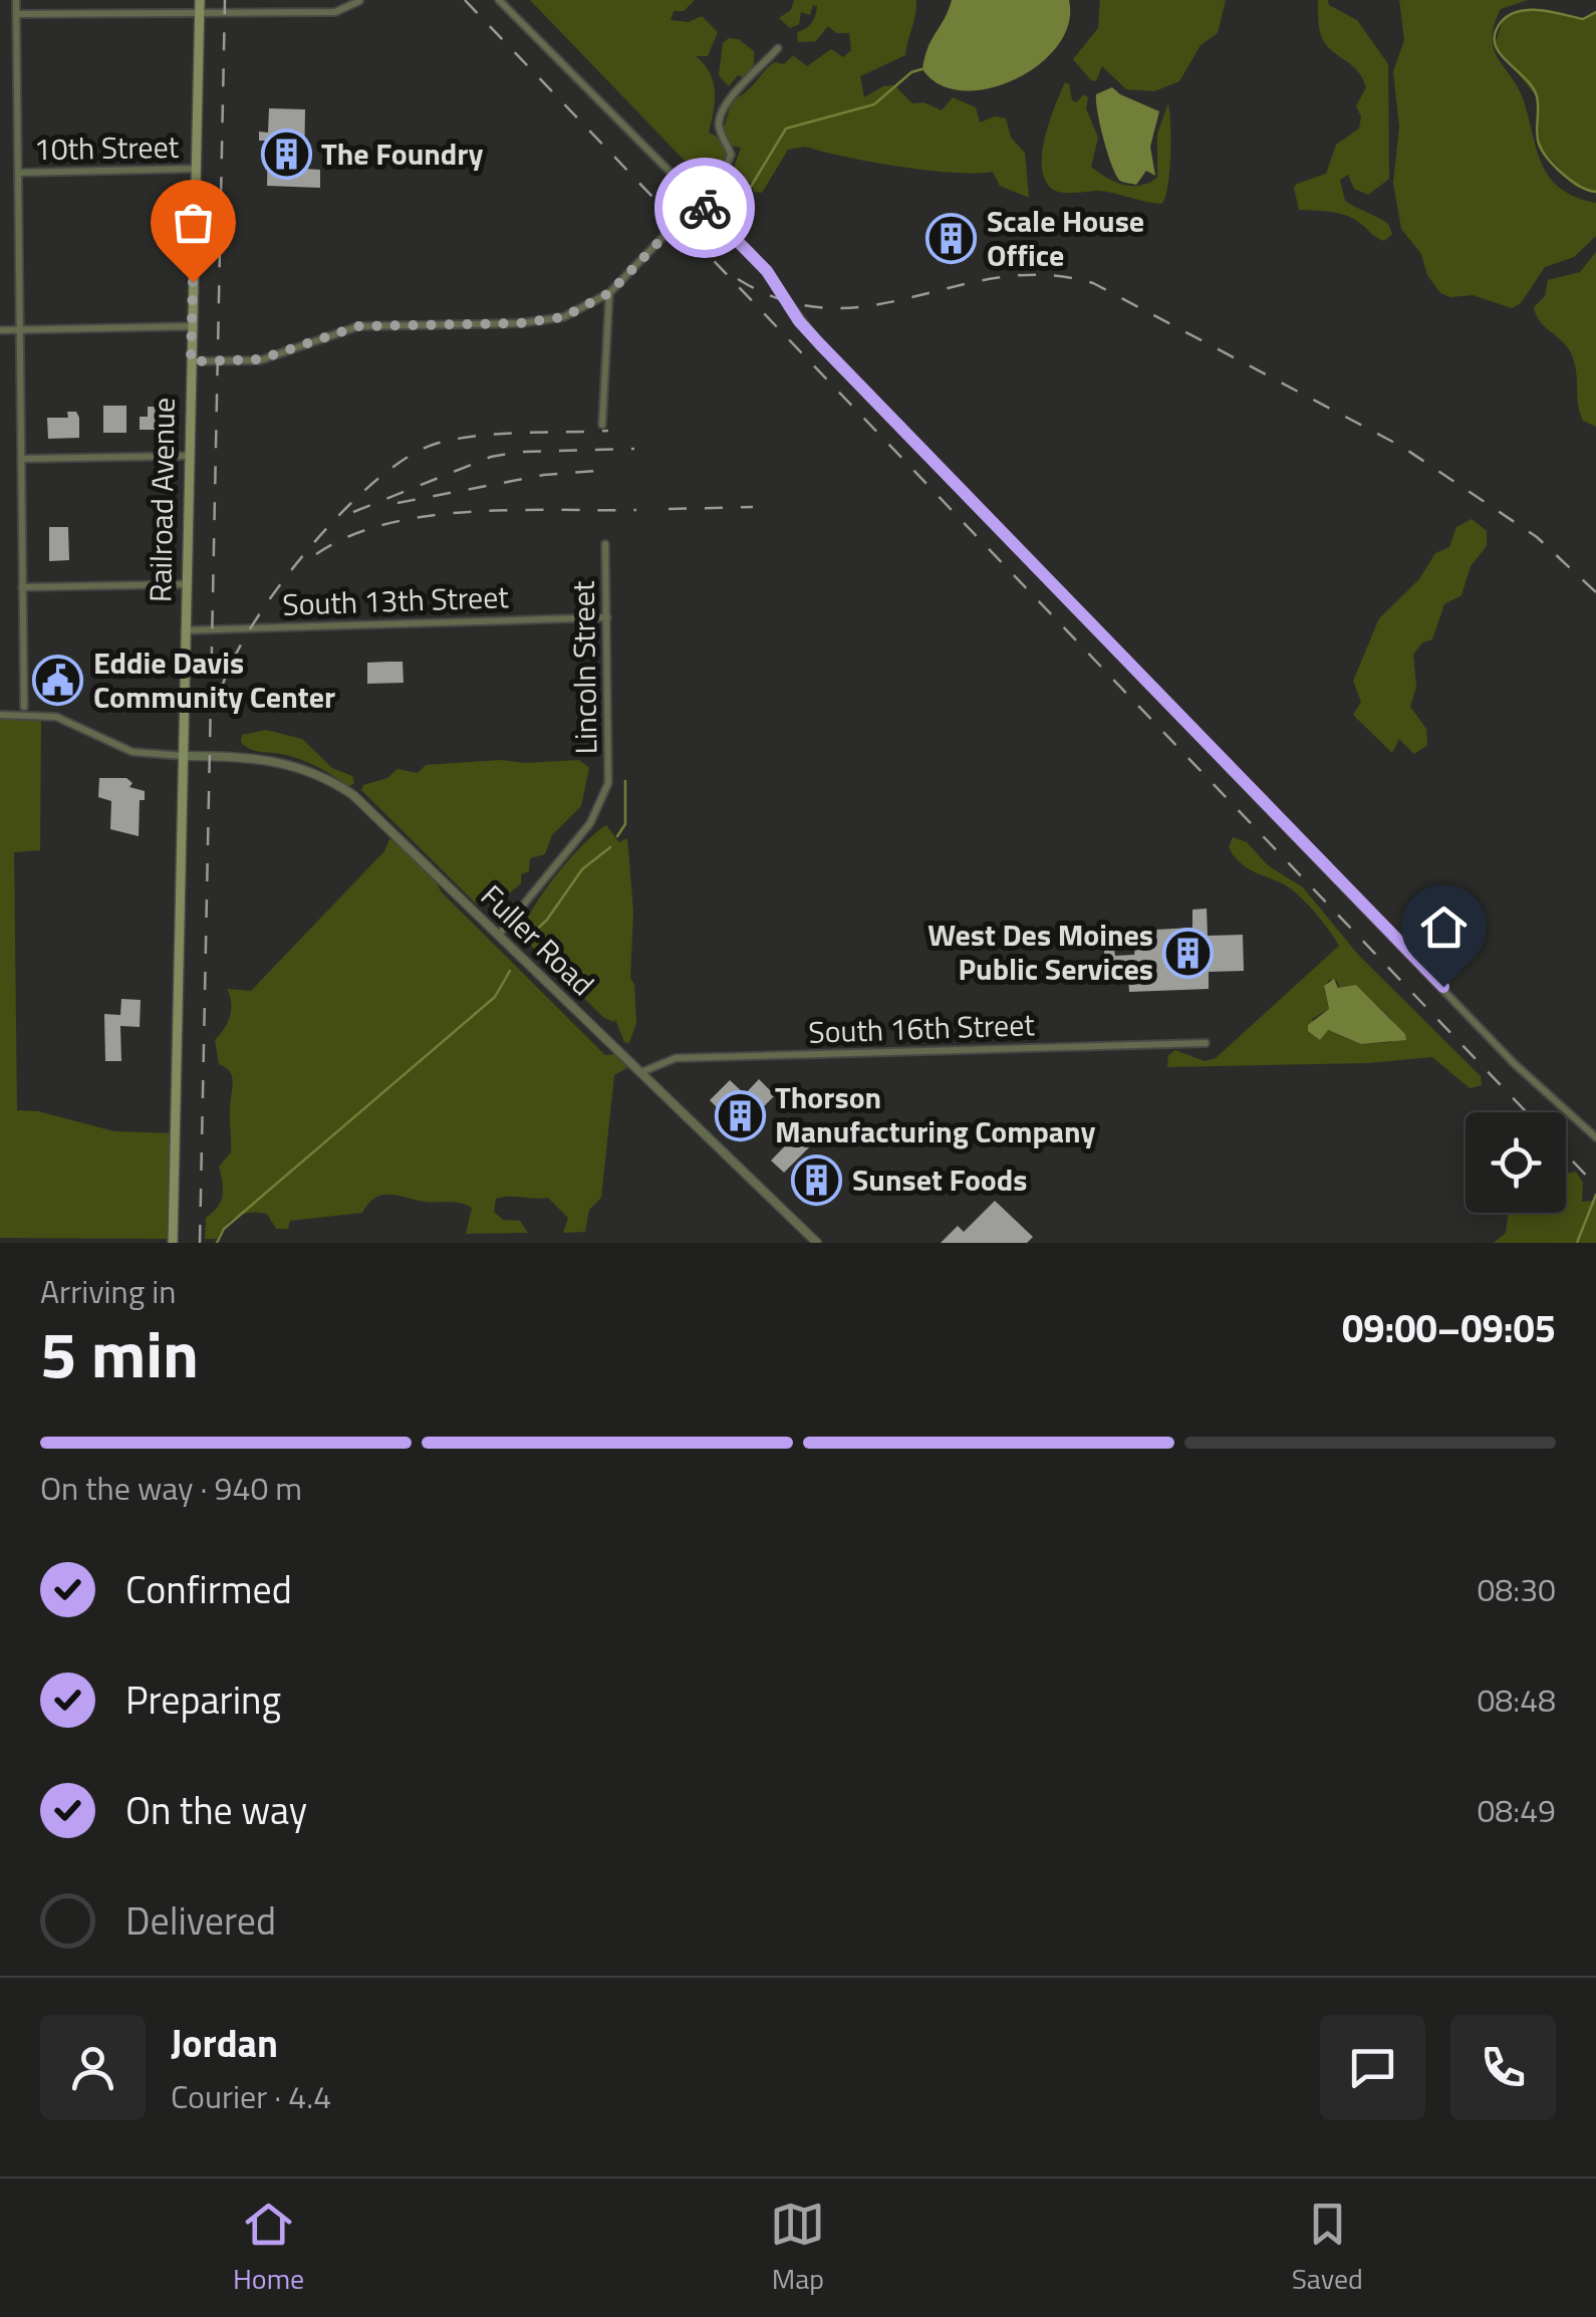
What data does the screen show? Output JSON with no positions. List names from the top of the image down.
{
  "streets": {
    "main road": ["Railroad Avenue"],
    "street": [
      "10th Street",
      "South 13th Street",
      "Lincoln Street",
      "Fuller Road",
      "South 16th Street"
    ]
  },
  "crossings": [
    ["10th Street", "Railroad Avenue"],
    ["Railroad Avenue", "South 13th Street"],
    ["Railroad Avenue", "Fuller Road"],
    ["South 13th Street", "Lincoln Street"],
    ["Lincoln Street", "Fuller Road"],
    ["Fuller Road", "South 16th Street"]
  ],
  "places": {
    "building": [
      "The Foundry",
      "Scale House Office",
      "West Des Moines Public Services",
      "Thorson Manufacturing Company",
      "Sunset Foods"
    ],
    "public building": ["Eddie Davis Community Center"]
  },
  "page": {
    "heading": ["5 min", "Arriving in", "09:00–09:05"],
    "panel": ["Jordan", "Courier · 4.4"],
    "bar": "On the way · 940 m",
    "list": [
      ["Confirmed", "08:30"],
      ["Preparing", "08:48"],
      ["On the way", "08:49"],
      "Delivered"
    ],
    "tabs": ["Home", "Map", "Saved"]
  }
}
